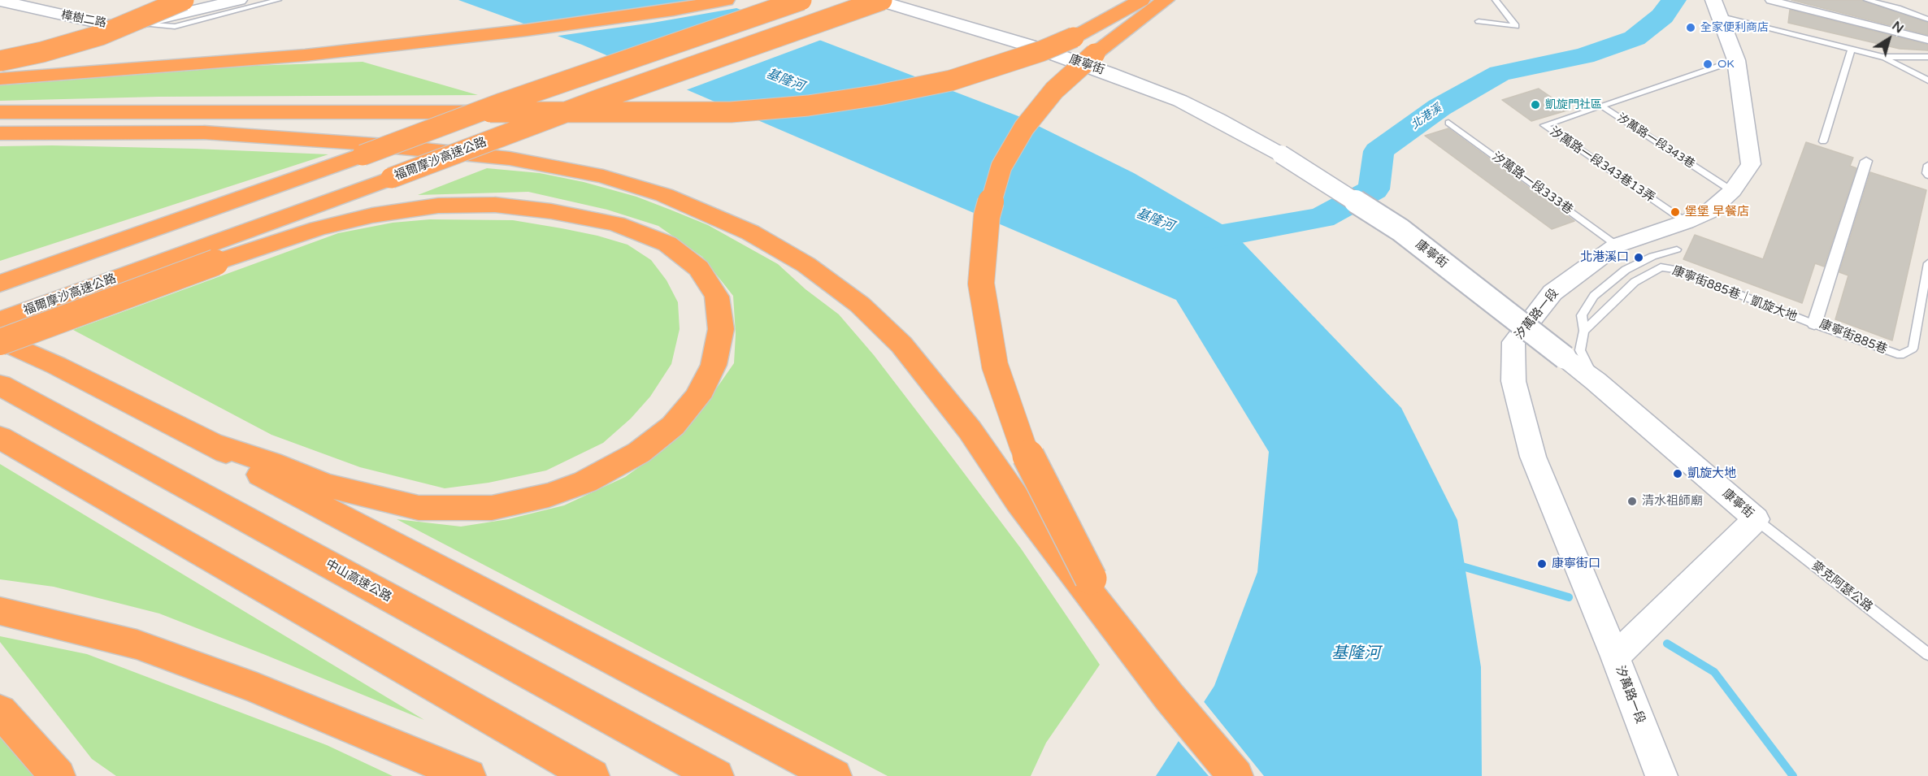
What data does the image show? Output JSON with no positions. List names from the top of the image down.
{
  "streets": {
    "highway": ["福爾摩沙高速公路", "中山高速公路"],
    "street": [
      "樟樹二路",
      "康寧街",
      "汐萬路一段",
      "康寧街885巷"
    ],
    "lane": [
      "汐萬路一段343巷",
      "汐萬路一段343巷13弄",
      "汐萬路一段333巷",
      "康寧街885巷｜凱旋大地",
      "麥克阿瑟公路"
    ]
  },
  "crossings": [
    ["康寧街", "汐萬路一段"],
    ["康寧街", "麥克阿瑟公路"],
    ["汐萬路一段343巷", "汐萬路一段343巷13弄"],
    ["汐萬路一段343巷", "汐萬路一段"],
    ["汐萬路一段343巷13弄", "汐萬路一段"],
    ["汐萬路一段333巷", "汐萬路一段"],
    ["康寧街885巷｜凱旋大地", "康寧街885巷"]
  ],
  "water": ["基隆河", "北港溪"],
  "places": [
    "全家便利商店",
    "OK",
    "凱旋門社區",
    "堡堡 早餐店",
    "北港溪口",
    "凱旋大地",
    "清水祖師廟",
    "康寧街口"
  ],
  "north": "top right"
}
